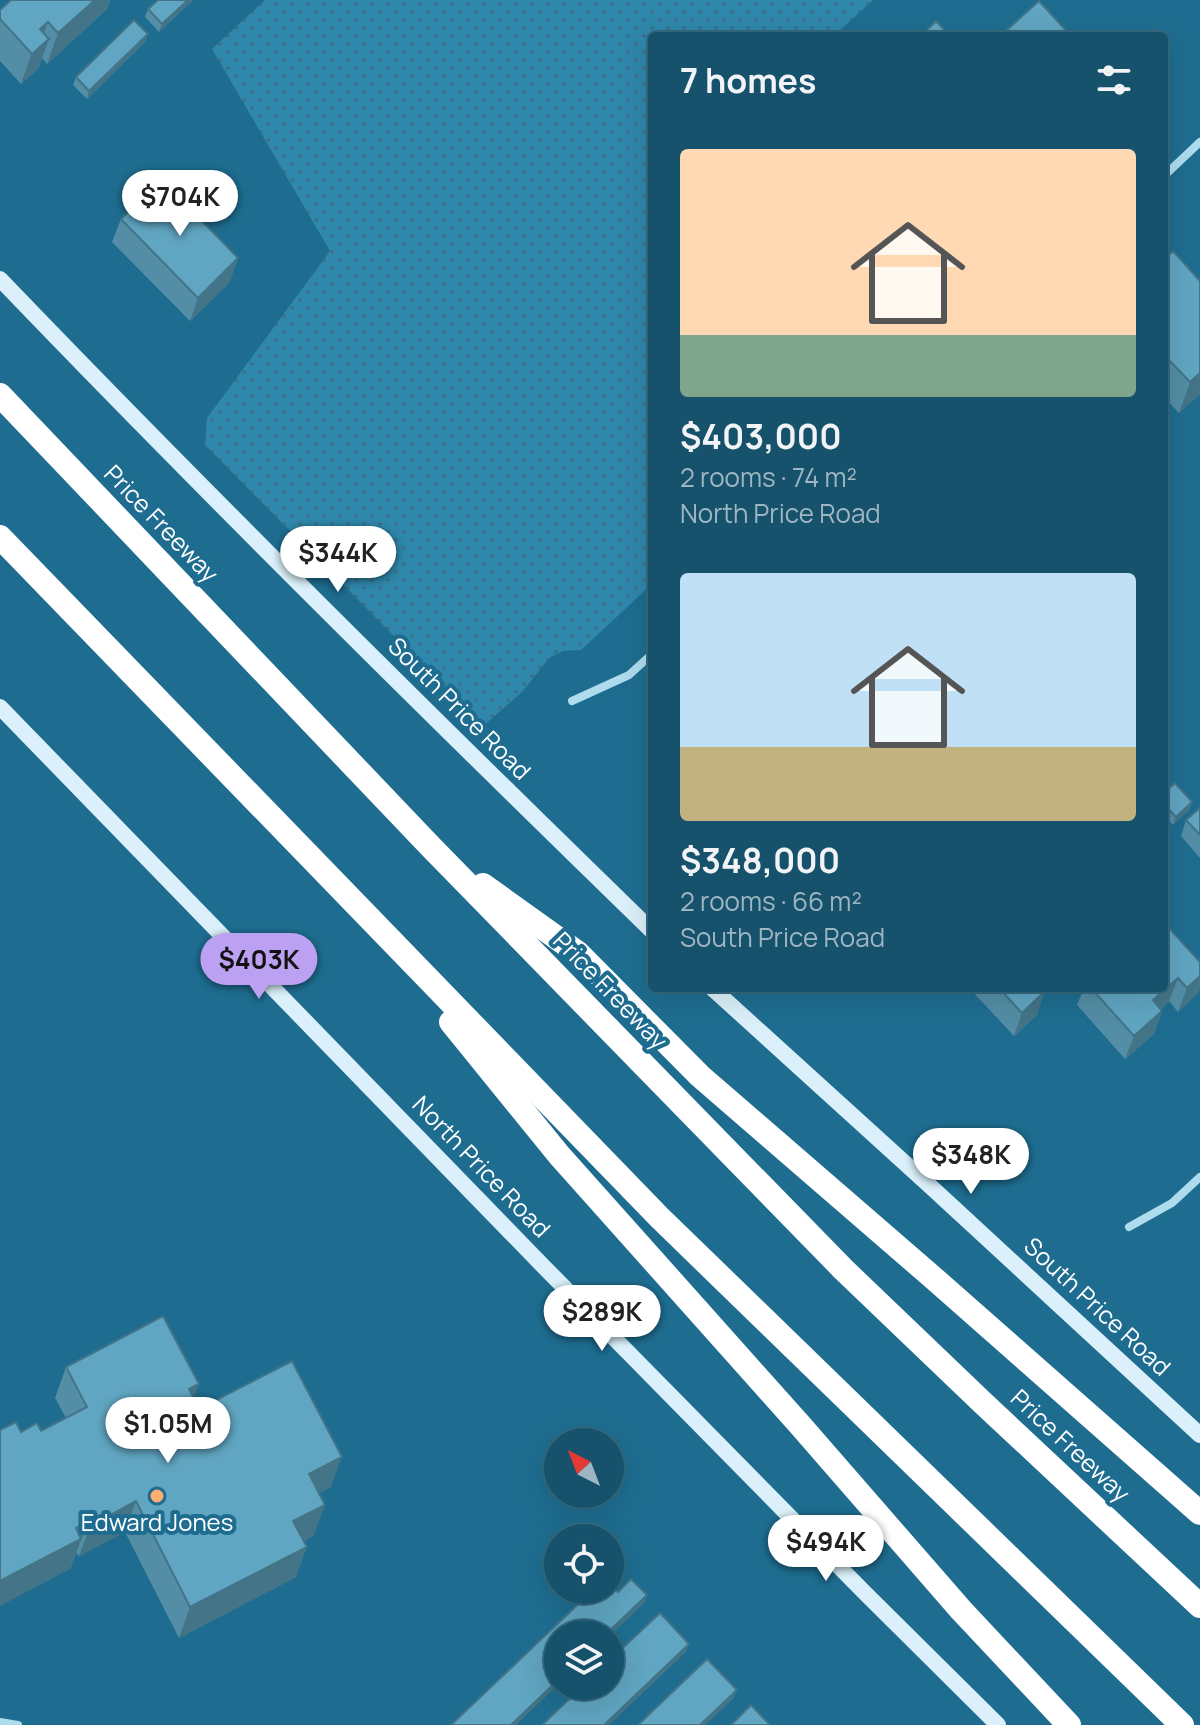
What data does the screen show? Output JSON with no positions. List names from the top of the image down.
{
  "streets": {
    "highway": ["Price Freeway"],
    "main road": ["South Price Road", "North Price Road"]
  },
  "places": ["Edward Jones"],
  "north": "top left",
  "page": {
    "heading": "7 homes",
    "list": [
      {
        "name": "$403,000",
        "note": "2 rooms · 74 m² · North Price Road"
      },
      {
        "name": "$348,000",
        "note": "2 rooms · 66 m² · South Price Road"
      }
    ],
    "price": [
      "$704K",
      "$344K",
      "$403K",
      "$348K",
      "$289K",
      "$1.05M",
      "$494K"
    ]
  }
}
